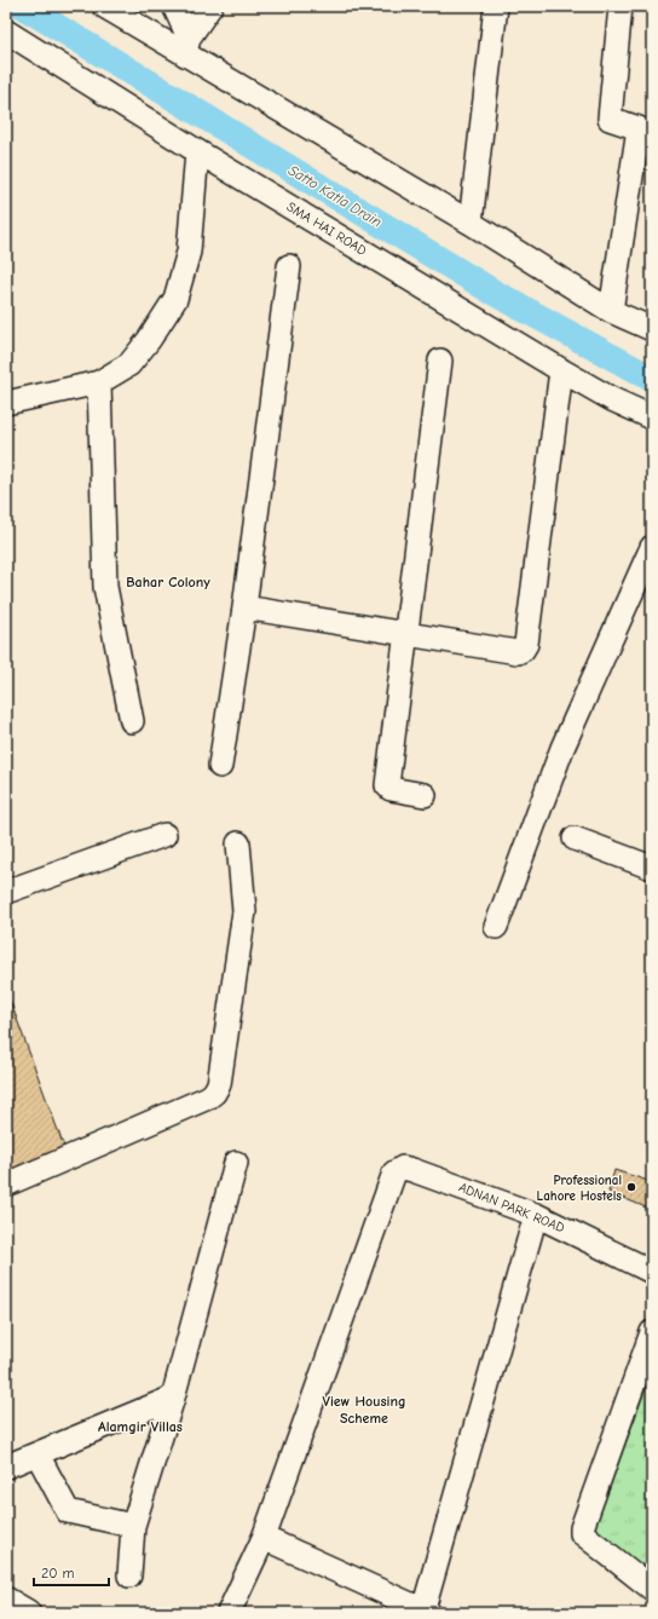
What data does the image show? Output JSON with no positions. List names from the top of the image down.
{
  "streets": {
    "street": ["SMA HAI ROAD", "ADNAN PARK ROAD"]
  },
  "districts": ["Bahar Colony", "View Housing Scheme", "Alamgir Villas"],
  "water": ["Satto Katla Drain"],
  "places": ["Professional Lahore Hostels"],
  "scale_bar": "20 m"
}
